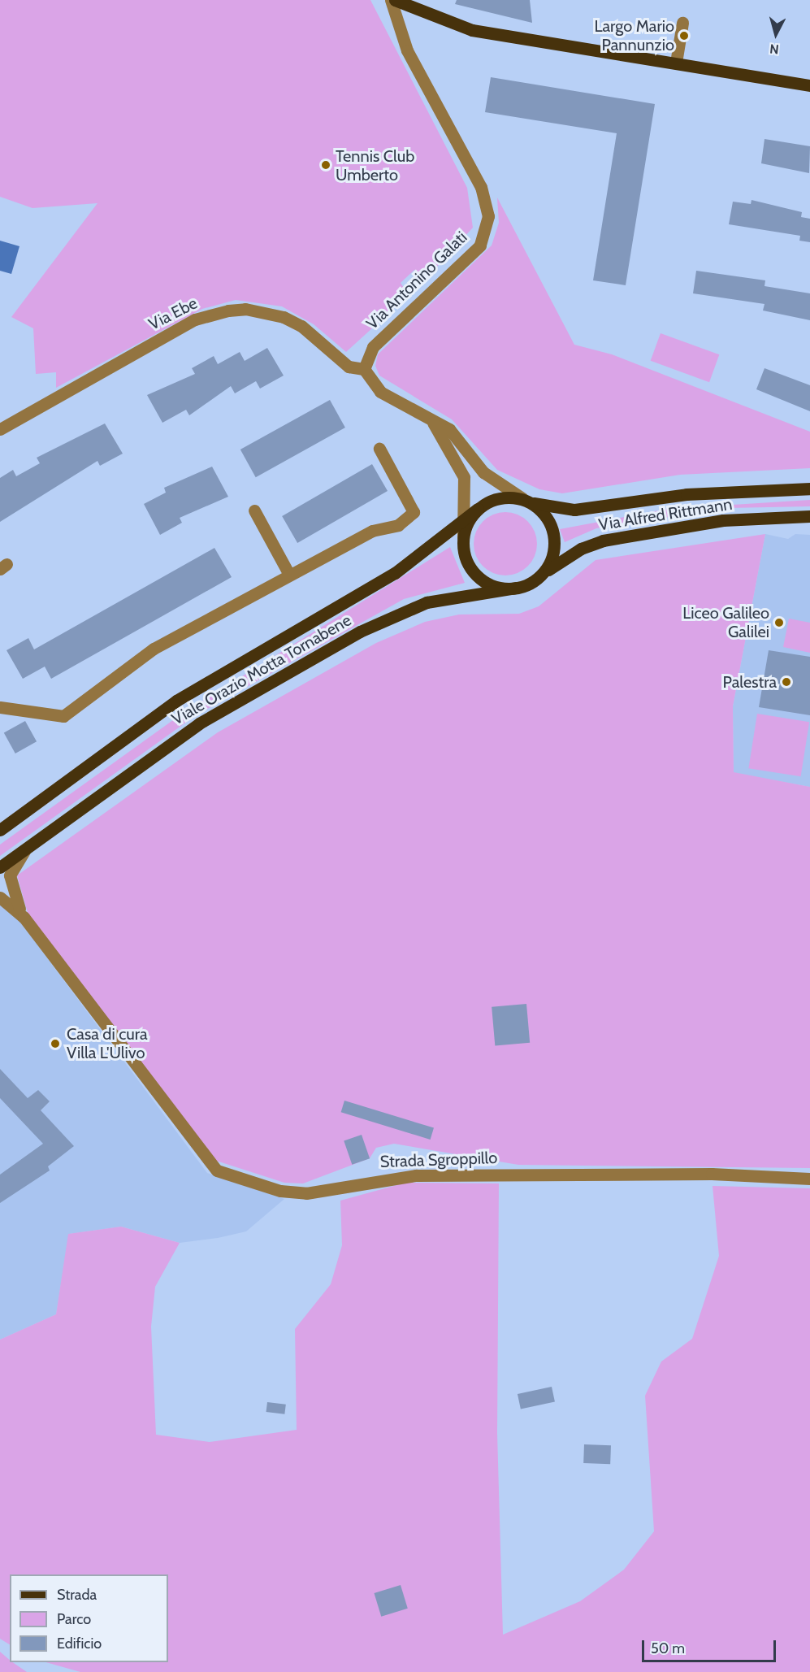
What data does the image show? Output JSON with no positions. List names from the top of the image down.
{
  "streets": {
    "main road": ["Via Alfred Rittmann", "Viale Orazio Motta Tornabene"],
    "street": ["Via Antonino Galati", "Via Ebe", "Strada Sgroppillo"]
  },
  "crossings": [
    ["Via Antonino Galati", "Via Ebe"],
    ["Via Alfred Rittmann", "Viale Orazio Motta Tornabene"]
  ],
  "places": [
    "Largo Mario Pannunzio",
    "Tennis Club Umberto",
    "Liceo Galileo Galilei",
    "Palestra",
    "Casa di cura Villa L'Ulivo"
  ],
  "legend": ["Strada", "Parco", "Edificio"],
  "scale_bar": "50 m",
  "north": "bottom"
}
